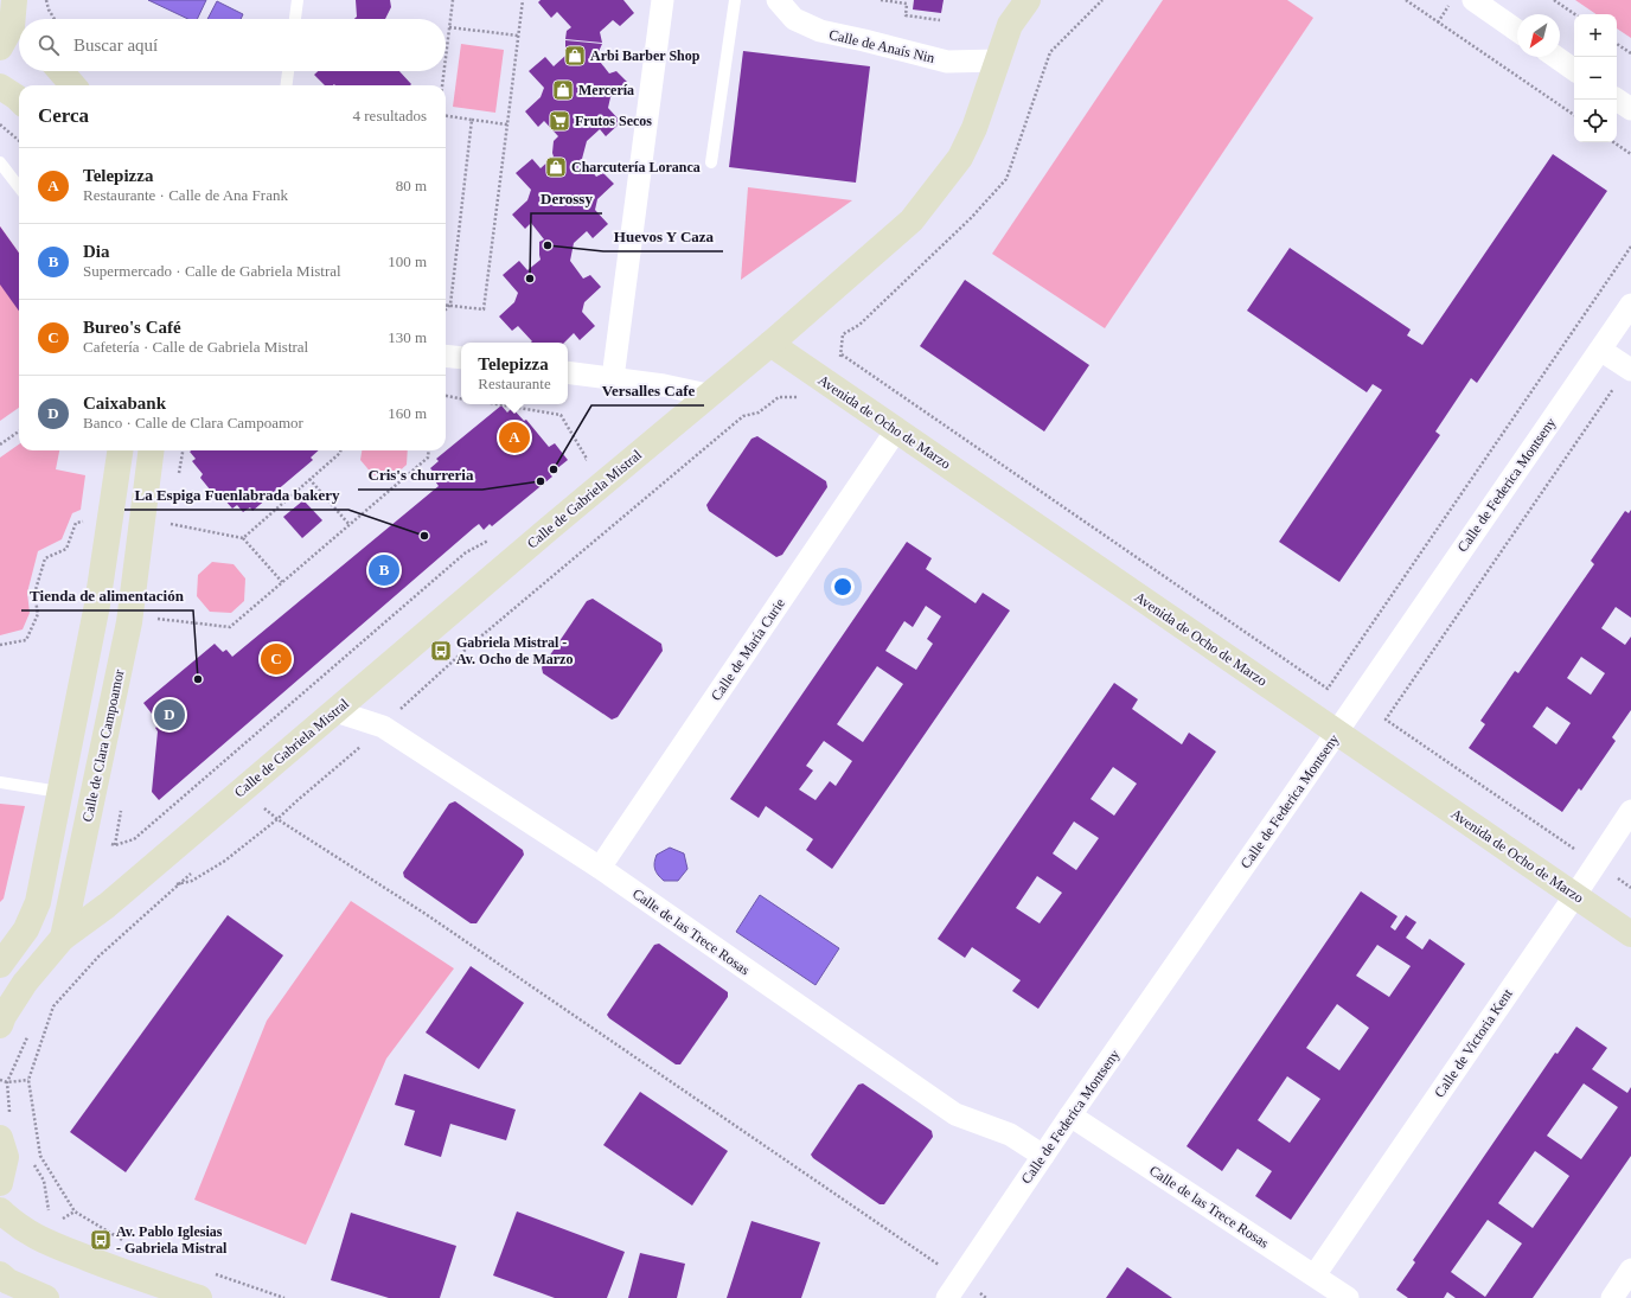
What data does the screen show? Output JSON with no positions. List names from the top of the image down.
{
  "streets": {
    "street": [
      "Calle de Anaís Nin",
      "Avenida de Ocho de Marzo",
      "Calle de Federica Montseny",
      "Calle de Gabriela Mistral",
      "Calle de María Curie",
      "Calle de Clara Campoamor",
      "Calle de las Trece Rosas",
      "Calle de Victoria Kent"
    ]
  },
  "crossings": [
    ["Calle de Anaís Nin", "Calle de Gabriela Mistral"],
    ["Avenida de Ocho de Marzo", "Calle de Federica Montseny"],
    ["Avenida de Ocho de Marzo", "Calle de Gabriela Mistral"],
    ["Avenida de Ocho de Marzo", "Calle de María Curie"],
    ["Avenida de Ocho de Marzo", "Calle de Victoria Kent"],
    ["Calle de Federica Montseny", "Calle de las Trece Rosas"],
    ["Calle de Gabriela Mistral", "Calle de Clara Campoamor"],
    ["Calle de Gabriela Mistral", "Calle de las Trece Rosas"],
    ["Calle de María Curie", "Calle de las Trece Rosas"],
    ["Calle de las Trece Rosas", "Calle de Victoria Kent"]
  ],
  "places": {
    "shop": ["Arbi Barber Shop", "Mercería", "Charcutería Loranca"],
    "supermarket": ["Frutos Secos"],
    "other": [
      "Huevos Y Caza",
      "Derossy",
      "Versalles Cafe",
      "Cris's churreria",
      "La Espiga Fuenlabrada bakery",
      "Tienda de alimentación"
    ],
    "bus stop": ["Gabriela Mistral - Av. Ocho de Marzo", "Av. Pablo Iglesias - Gabriela Mistral"]
  },
  "north": "bottom left",
  "page": {
    "map_buttons": ["+", "−"],
    "search": "Buscar aquí",
    "heading": ["Cerca", "4 resultados"],
    "list": [
      {
        "mark": "A",
        "name": "Telepizza",
        "note": "Restaurante · Calle de Ana Frank",
        "value": "80 m"
      },
      {
        "mark": "B",
        "name": "Dia",
        "note": "Supermercado · Calle de Gabriela Mistral",
        "value": "100 m"
      },
      {
        "mark": "C",
        "name": "Bureo's Café",
        "note": "Cafetería · Calle de Gabriela Mistral",
        "value": "130 m"
      },
      {
        "mark": "D",
        "name": "Caixabank",
        "note": "Banco · Calle de Clara Campoamor",
        "value": "160 m"
      }
    ],
    "popup": ["Telepizza", "Restaurante"],
    "pins": [
      "A",
      "B",
      "C",
      "D"
    ]
  }
}
